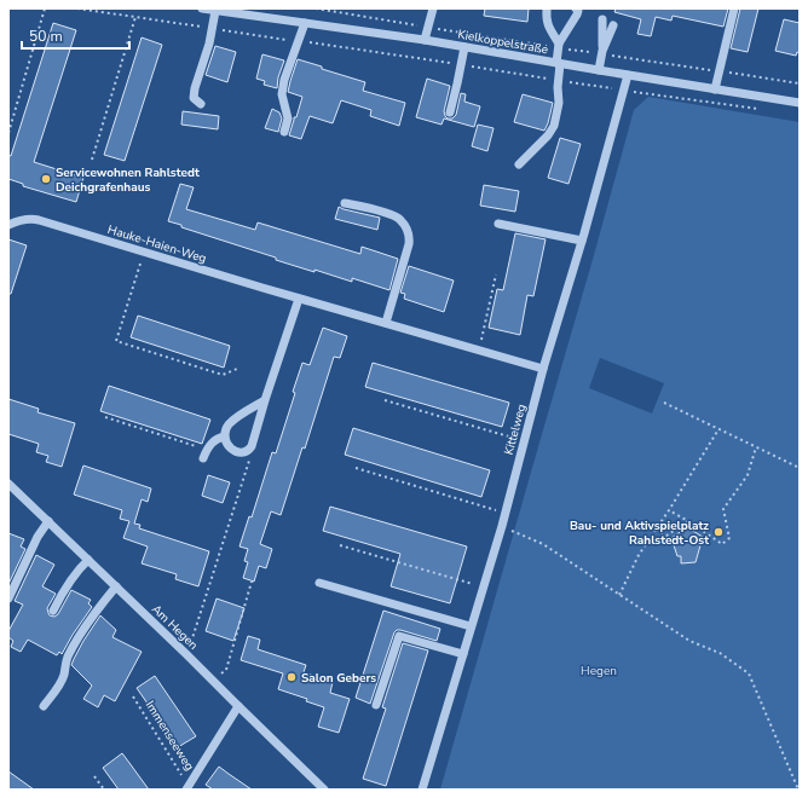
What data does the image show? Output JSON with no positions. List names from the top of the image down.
{
  "streets": {
    "street": [
      "Kielkoppelstraße",
      "Hauke-Haien-Weg",
      "Kittelweg",
      "Am Hegen",
      "Immenseeweg"
    ]
  },
  "crossings": [
    ["Kielkoppelstraße", "Kittelweg"],
    ["Hauke-Haien-Weg", "Kittelweg"],
    ["Am Hegen", "Immenseeweg"]
  ],
  "parks": ["Hegen"],
  "places": ["Servicewohnen Rahlstedt Deichgrafenhaus", "Bau- und Aktivspielplatz Rahlstedt-Ost", "Salon Gebers"],
  "scale_bar": "50 m"
}
